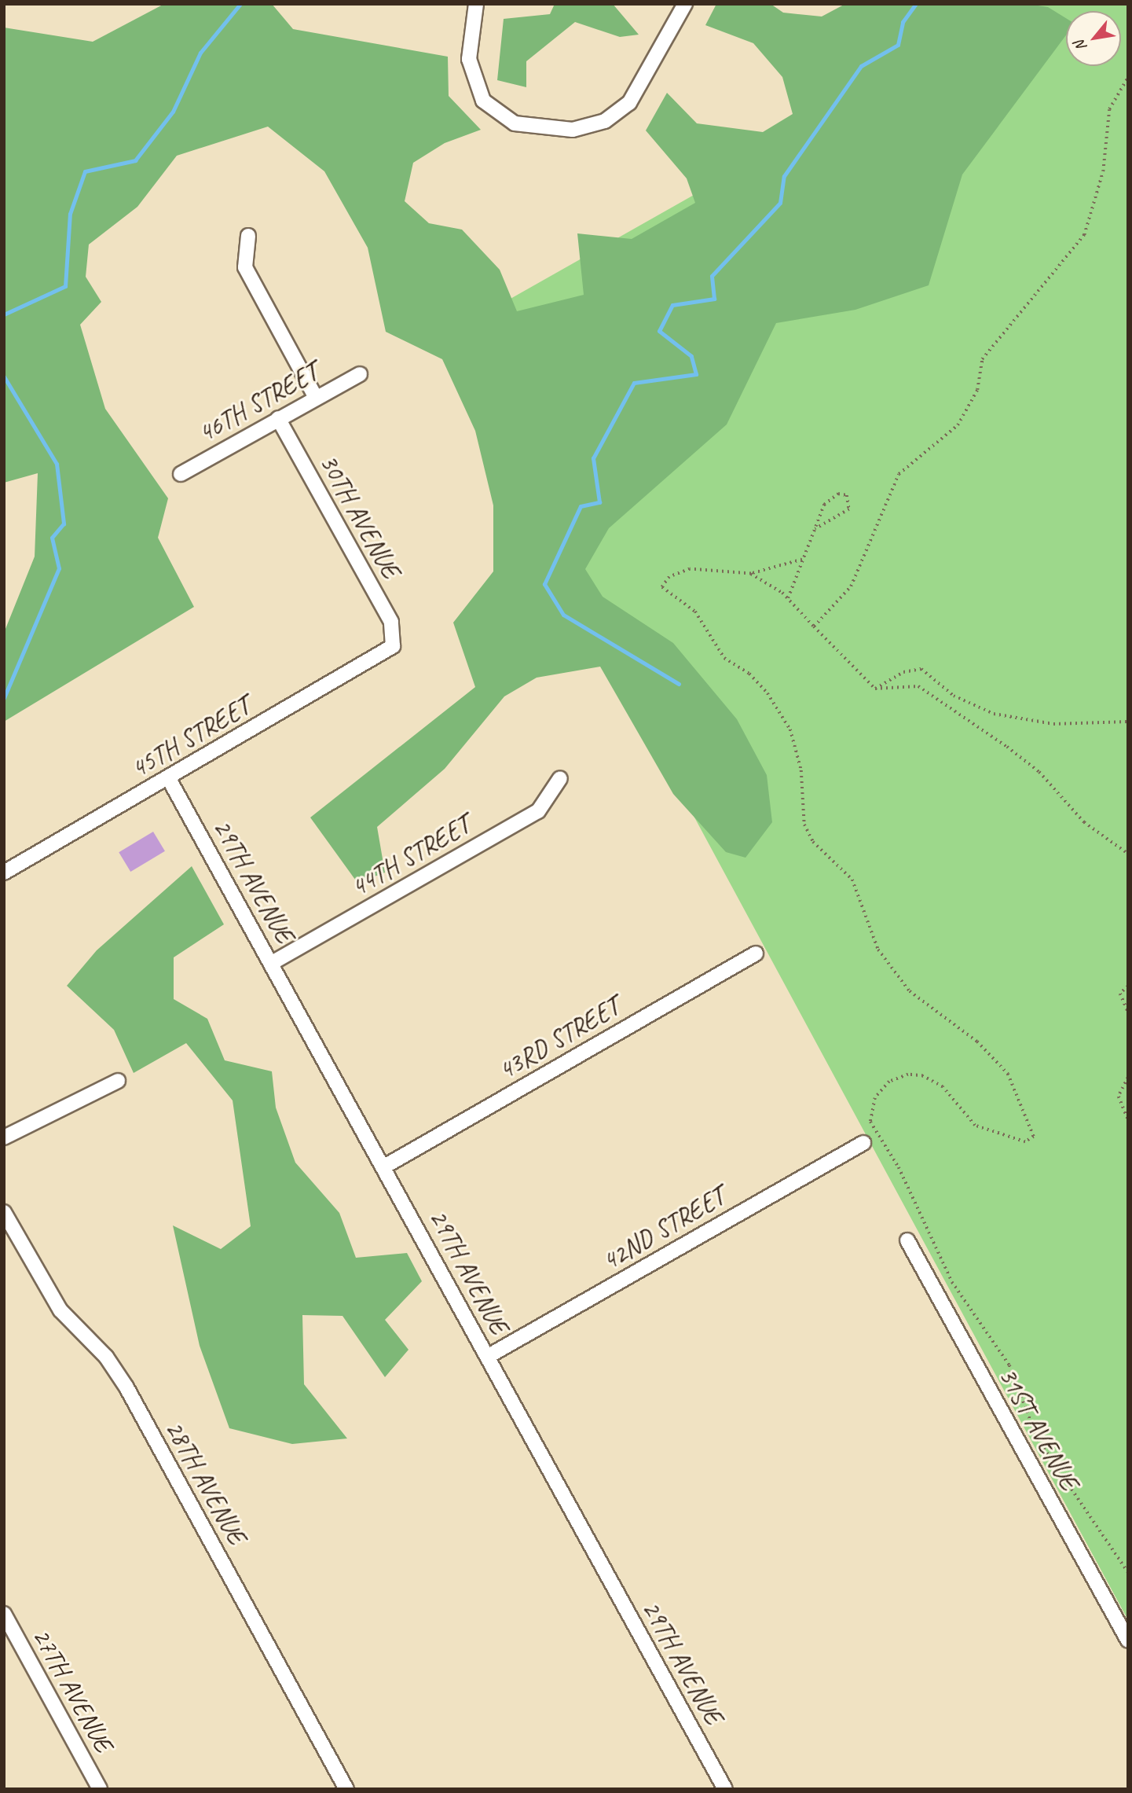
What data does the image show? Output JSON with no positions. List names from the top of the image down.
{
  "streets": {
    "street": [
      "46TH STREET",
      "30TH AVENUE",
      "45TH STREET",
      "44TH STREET",
      "29TH AVENUE",
      "43RD STREET",
      "42ND STREET",
      "31ST AVENUE",
      "28TH AVENUE",
      "27TH AVENUE"
    ]
  },
  "crossings": [
    ["46TH STREET", "30TH AVENUE"],
    ["30TH AVENUE", "45TH STREET"],
    ["45TH STREET", "29TH AVENUE"],
    ["44TH STREET", "29TH AVENUE"],
    ["29TH AVENUE", "43RD STREET"],
    ["29TH AVENUE", "42ND STREET"]
  ],
  "north": "bottom left"
}
